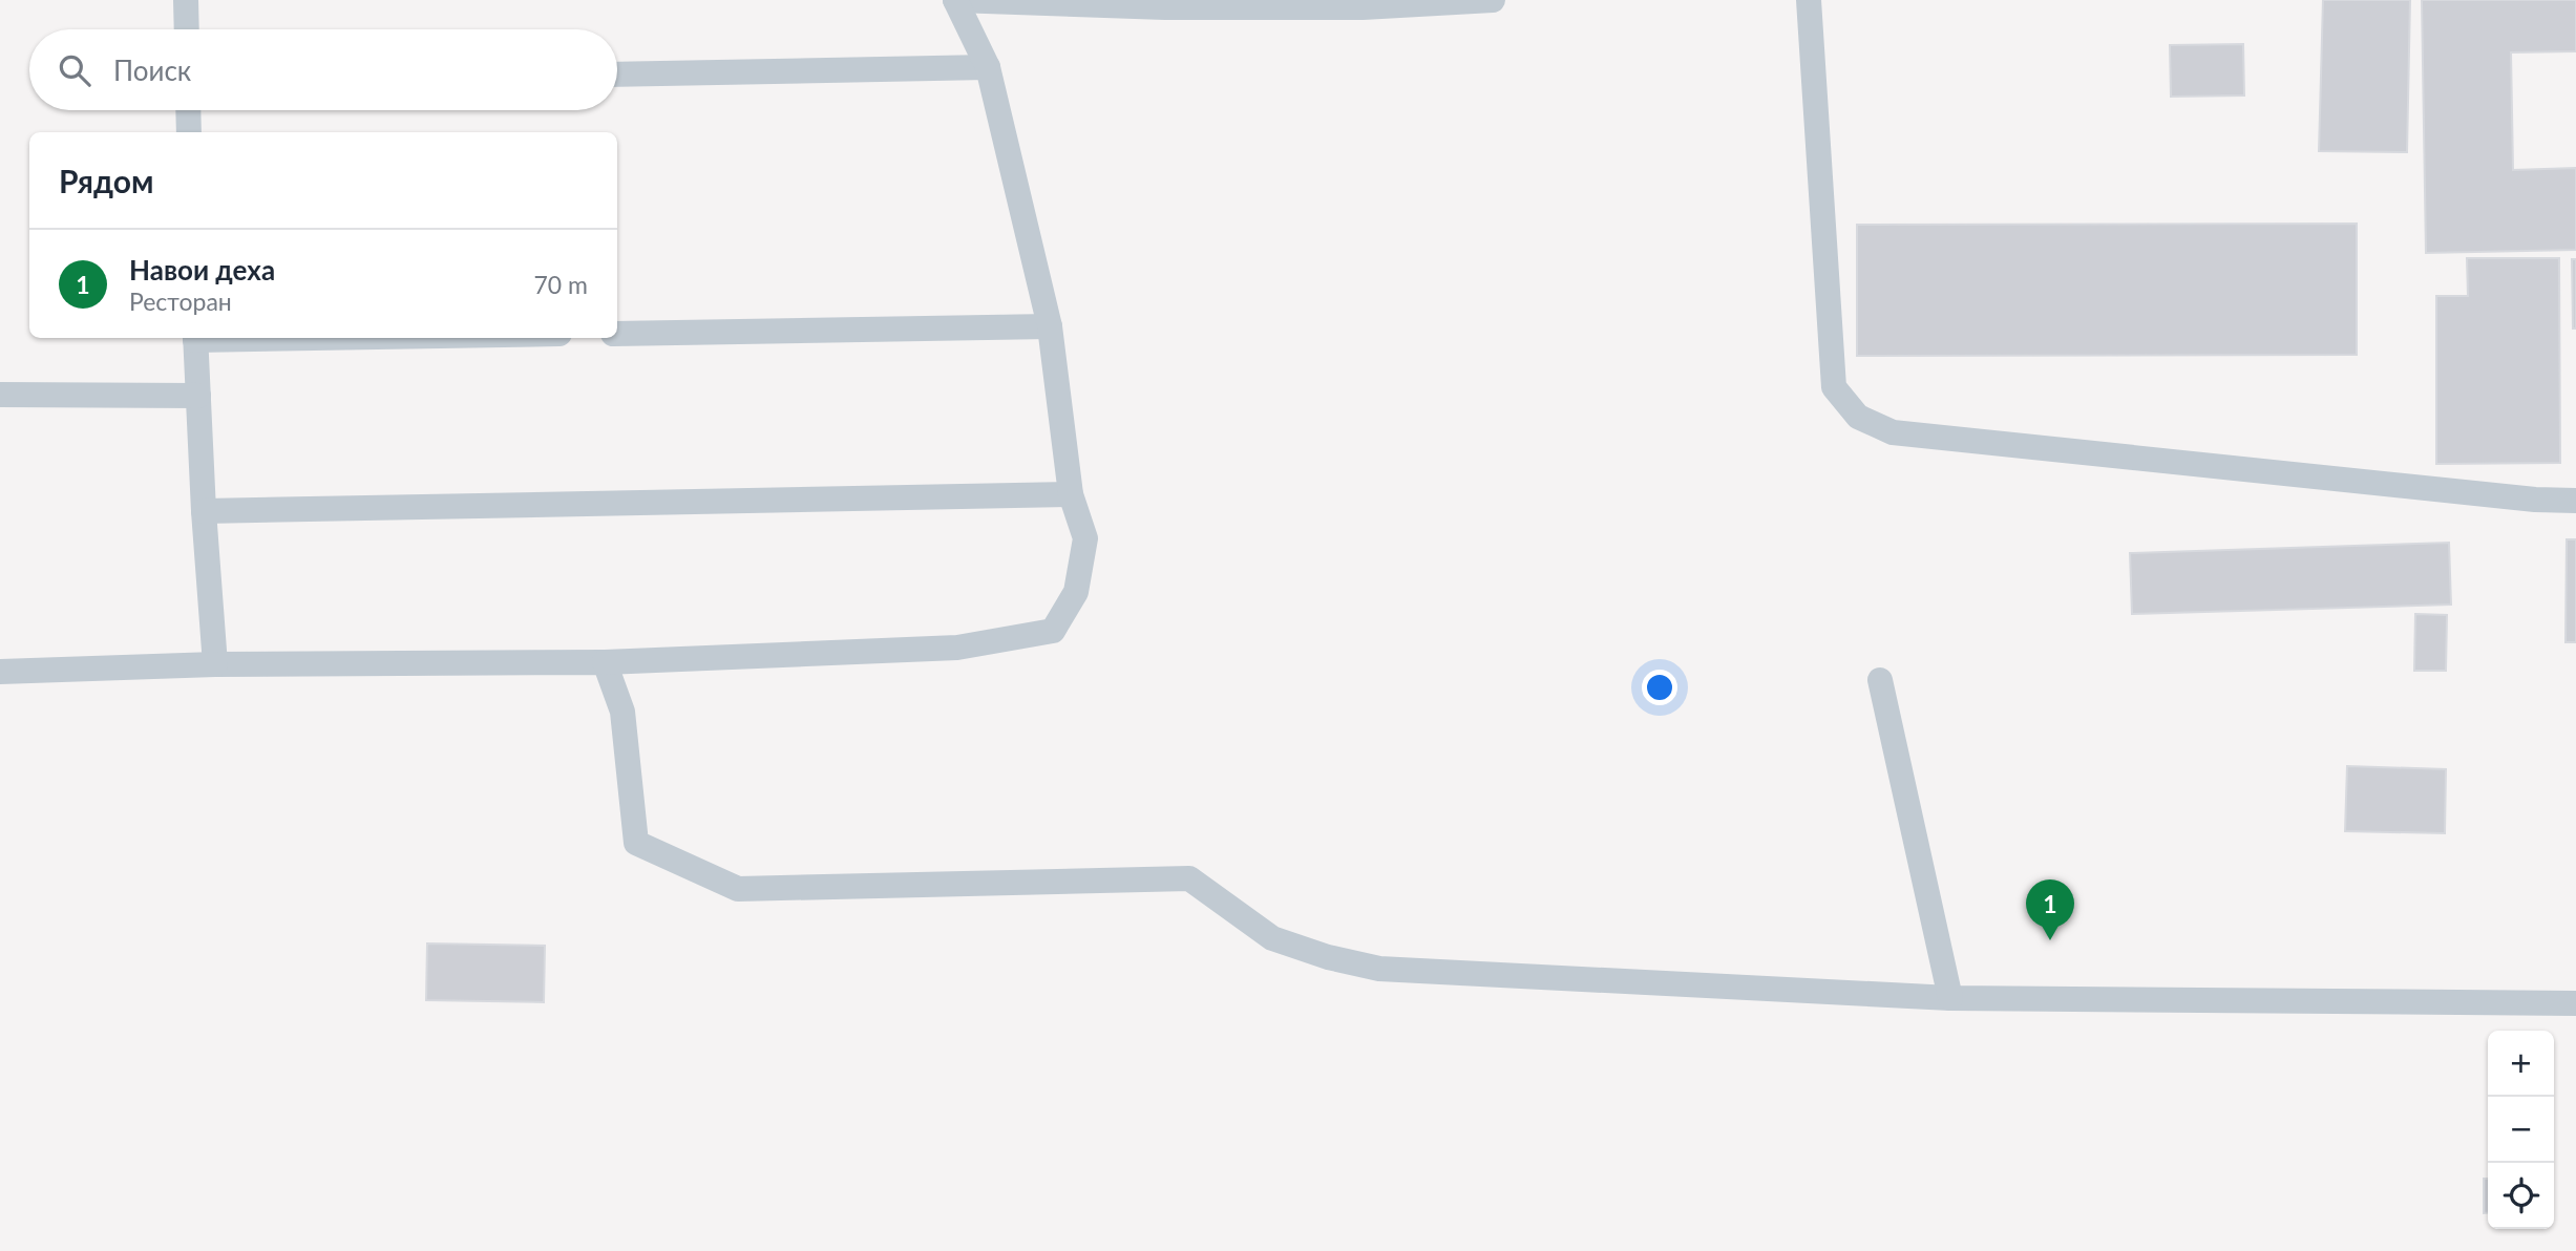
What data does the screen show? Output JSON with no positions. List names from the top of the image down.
{
  "page": {
    "search": "Поиск",
    "heading": "Рядом",
    "list": [
      {
        "mark": "1",
        "name": "Навои деха",
        "note": "Ресторан",
        "value": "70 m"
      }
    ],
    "pins": "1",
    "map_buttons": ["+", "−"]
  }
}
